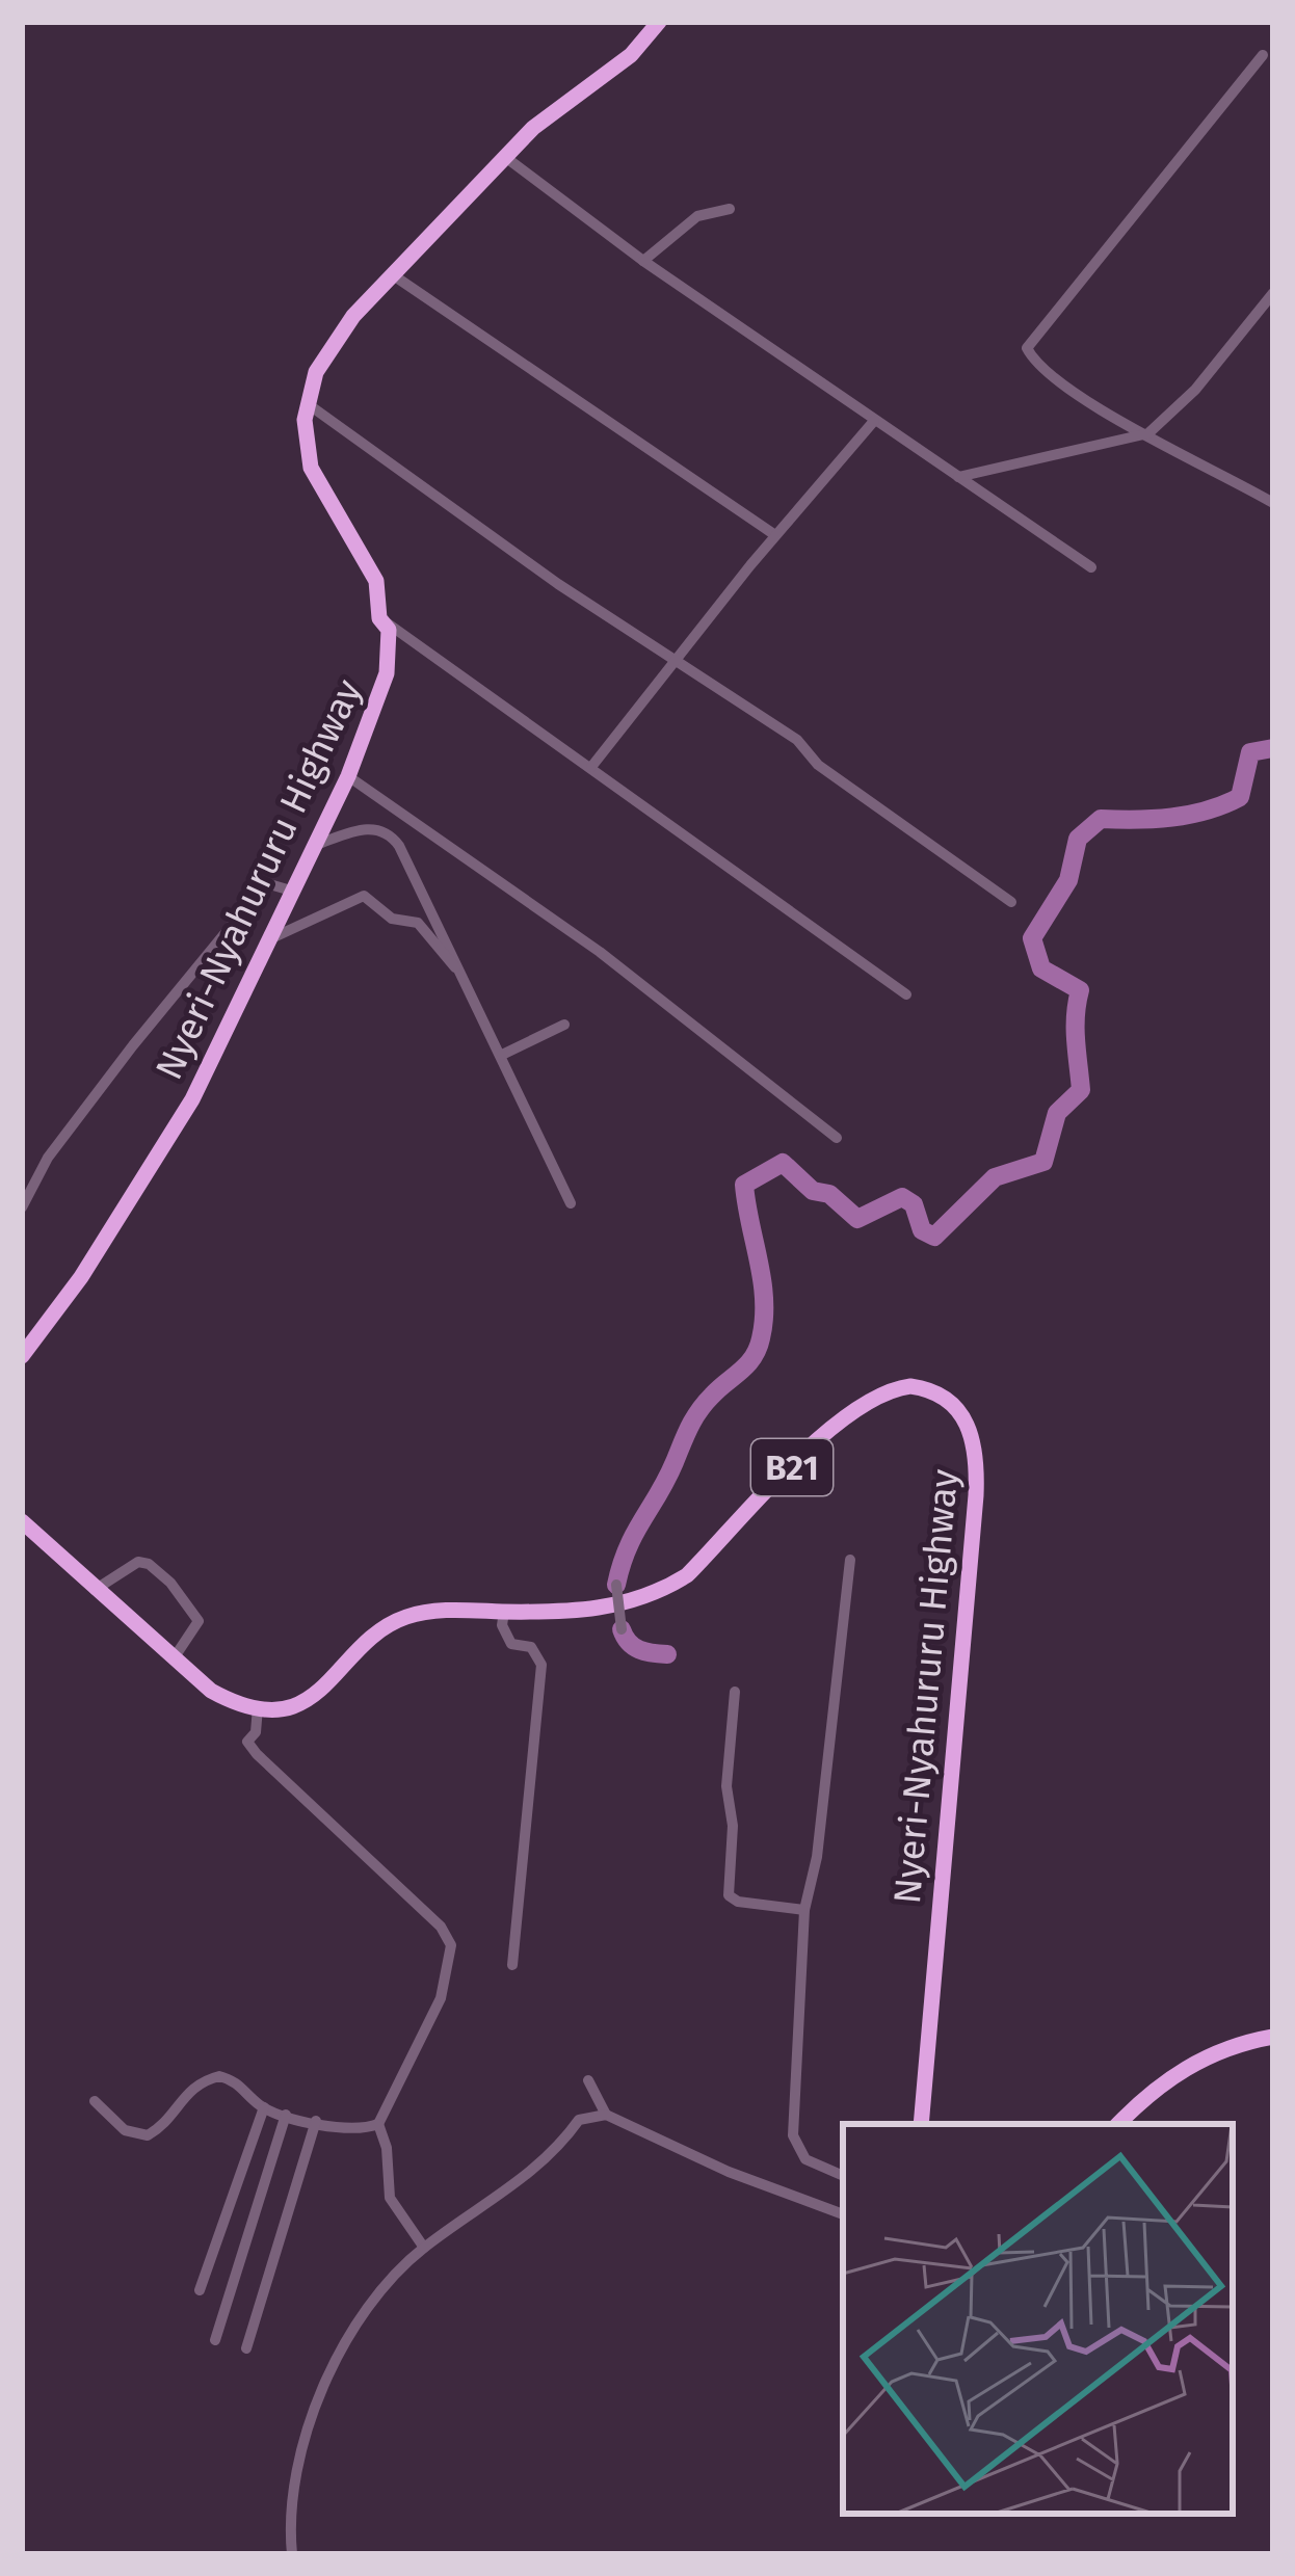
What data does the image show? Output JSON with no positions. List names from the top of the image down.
{
  "streets": {
    "highway": ["Nyeri-Nyahururu Highway", "B21"]
  }
}
